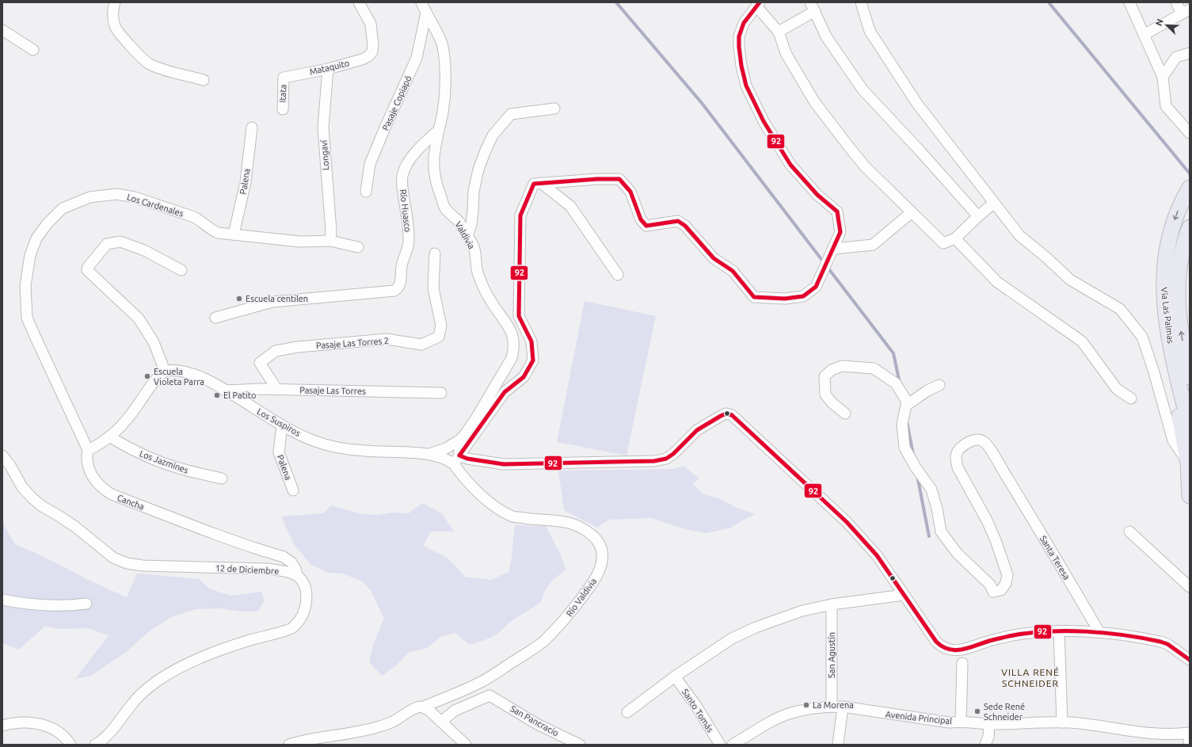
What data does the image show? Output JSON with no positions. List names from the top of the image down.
{
  "streets": {
    "highway": ["Vía Las Palmas"],
    "street": [
      "Mataquito",
      "Itata",
      "Pasaje Copiapó",
      "Longaví",
      "Palena",
      "Los Cardenales",
      "Río Huasco",
      "Valdivia",
      "Pasaje Las Torres 2",
      "Pasaje Las Torres",
      "Los Suspiros",
      "Los Jazmines",
      "Cancha",
      "Santa Teresa",
      "12 de Diciembre",
      "Río Valdivia",
      "San Agustín",
      "Santo Tomás",
      "Avenida Principal",
      "San Pancracio"
    ]
  },
  "crossings": [
    ["Mataquito", "Itata"],
    ["Mataquito", "Longaví"],
    ["Pasaje Copiapó", "Valdivia"],
    ["Longaví", "Los Cardenales"],
    ["Palena", "Los Cardenales"],
    ["Palena", "Los Suspiros"],
    ["Los Cardenales", "Cancha"],
    ["Río Huasco", "Valdivia"],
    ["Valdivia", "Los Suspiros"],
    ["Valdivia", "Río Valdivia"],
    ["Pasaje Las Torres 2", "Pasaje Las Torres"],
    ["Pasaje Las Torres", "Los Suspiros"],
    ["Los Suspiros", "Río Valdivia"],
    ["Cancha", "12 de Diciembre"],
    ["San Agustín", "Avenida Principal"]
  ],
  "districts": ["VILLA RENÉ SCHNEIDER"],
  "places": [
    "Escuela centilen",
    "Escuela Violeta Parra",
    "El Patito",
    "La Morena",
    "Sede René Schneider"
  ],
  "lines": ["transit line 92"],
  "north": "top left"
}
